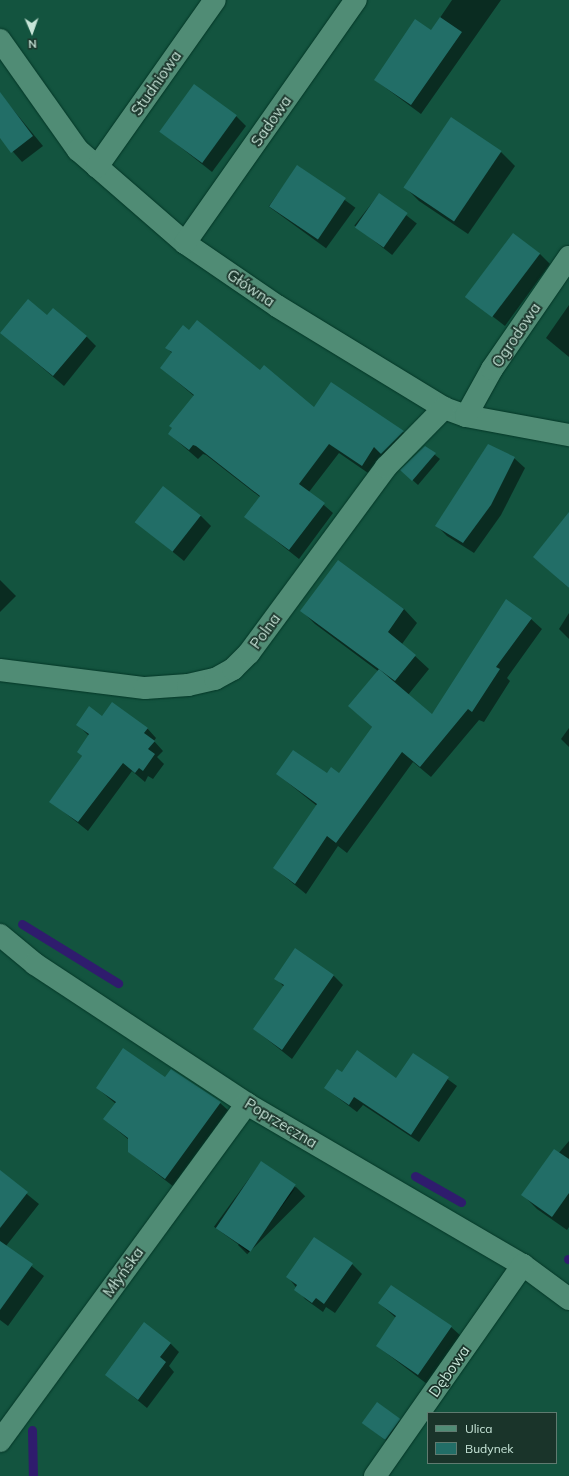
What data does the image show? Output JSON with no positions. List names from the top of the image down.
{
  "streets": {
    "street": [
      "Studniowa",
      "Sadowa",
      "Główna",
      "Ogrodowa",
      "Polna",
      "Poprzeczna",
      "Młyńska",
      "Dębowa"
    ]
  },
  "crossings": [
    ["Studniowa", "Główna"],
    ["Sadowa", "Główna"],
    ["Główna", "Ogrodowa"],
    ["Główna", "Polna"],
    ["Poprzeczna", "Młyńska"],
    ["Poprzeczna", "Dębowa"]
  ],
  "legend": ["Ulica", "Budynek"],
  "north": "bottom"
}
